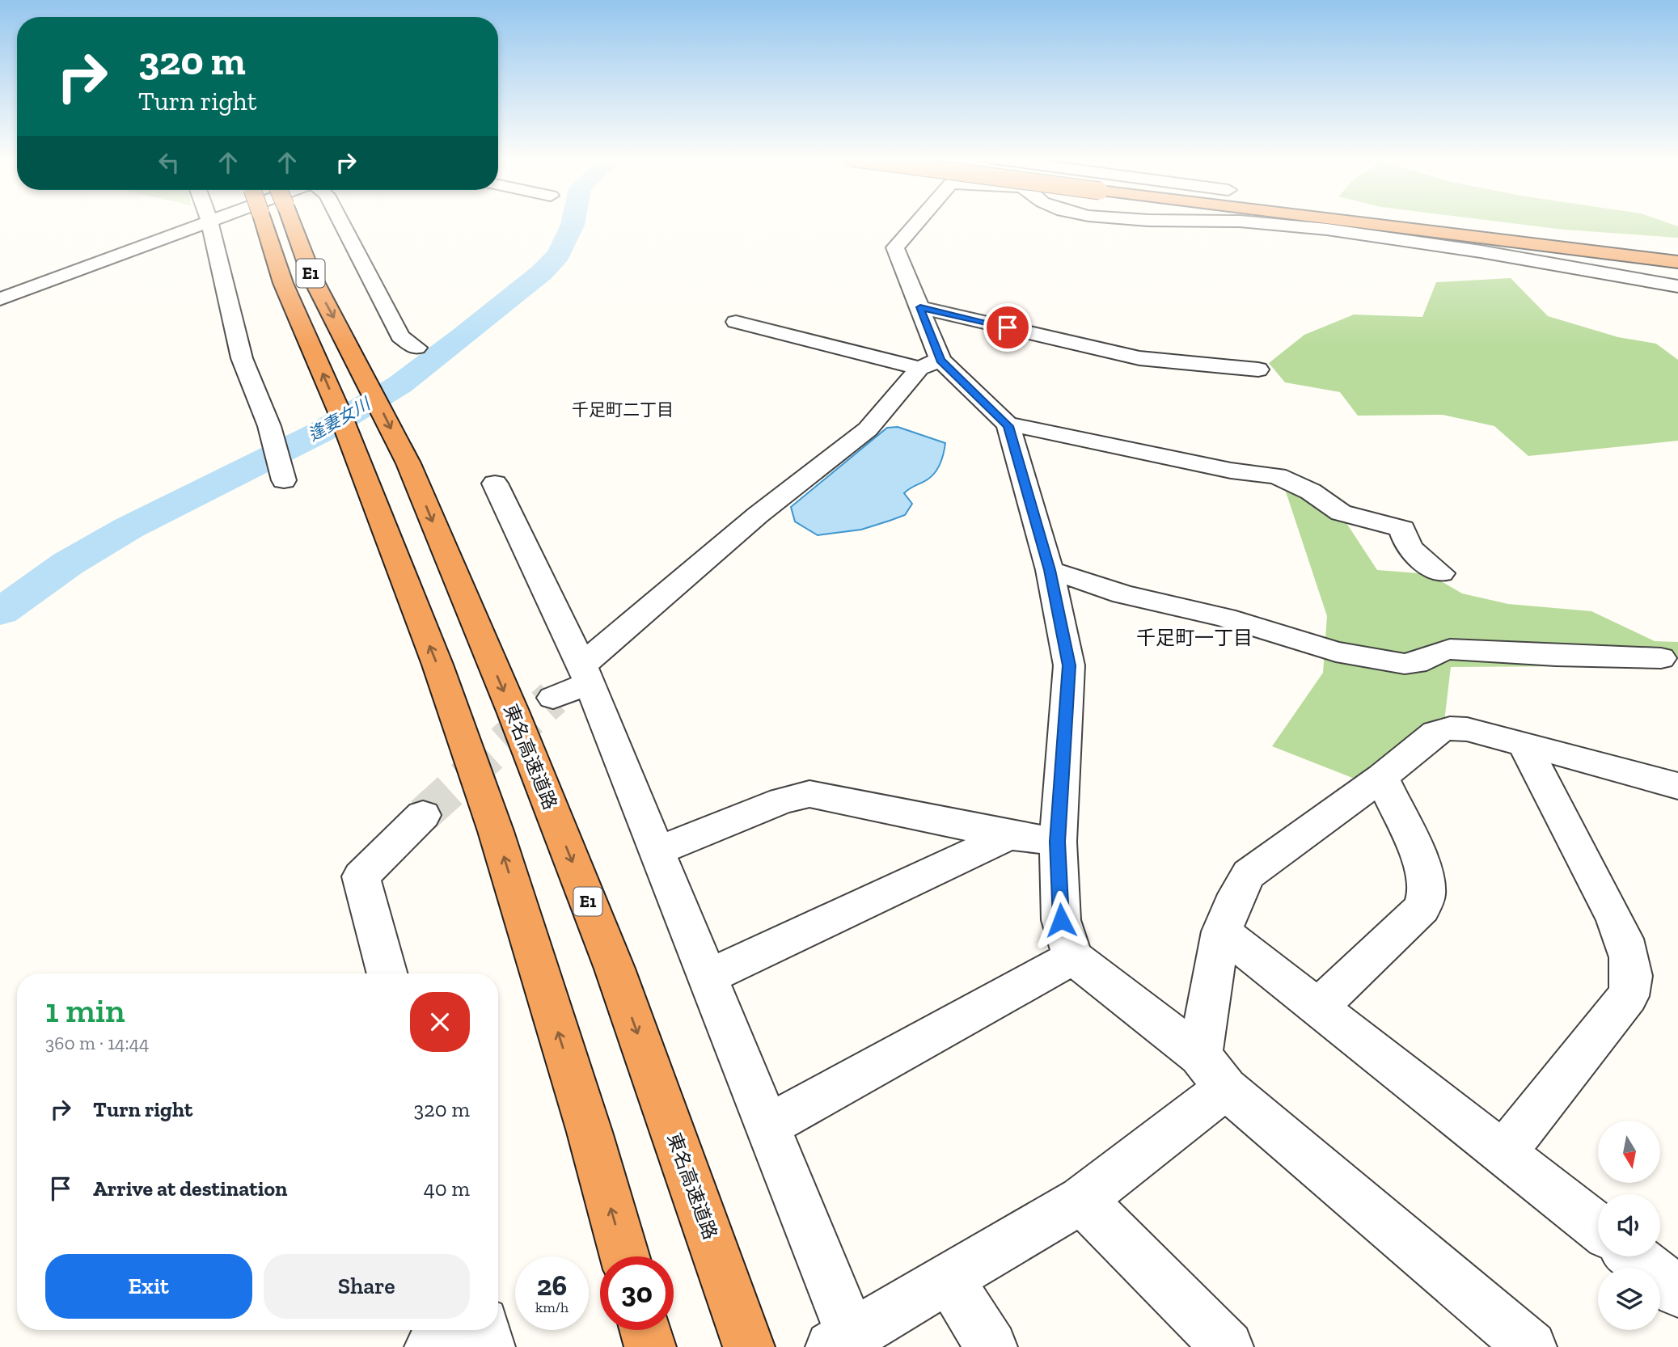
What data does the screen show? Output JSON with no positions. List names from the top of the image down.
{
  "streets": {
    "highway": ["E1", "東名高速道路"]
  },
  "districts": ["千足町二丁目", "千足町一丁目"],
  "water": ["逢妻女川"],
  "north": "bottom",
  "page": {
    "turn": ["320 m", "Turn right"],
    "heading": ["1 min", "360 m · 14:44"],
    "list": [
      {
        "name": "Turn right",
        "value": "320 m"
      },
      {
        "name": "Arrive at destination",
        "value": "40 m"
      }
    ],
    "buttons": ["Exit", "Share"],
    "speed": "26 km/h",
    "limit": "30"
  }
}
